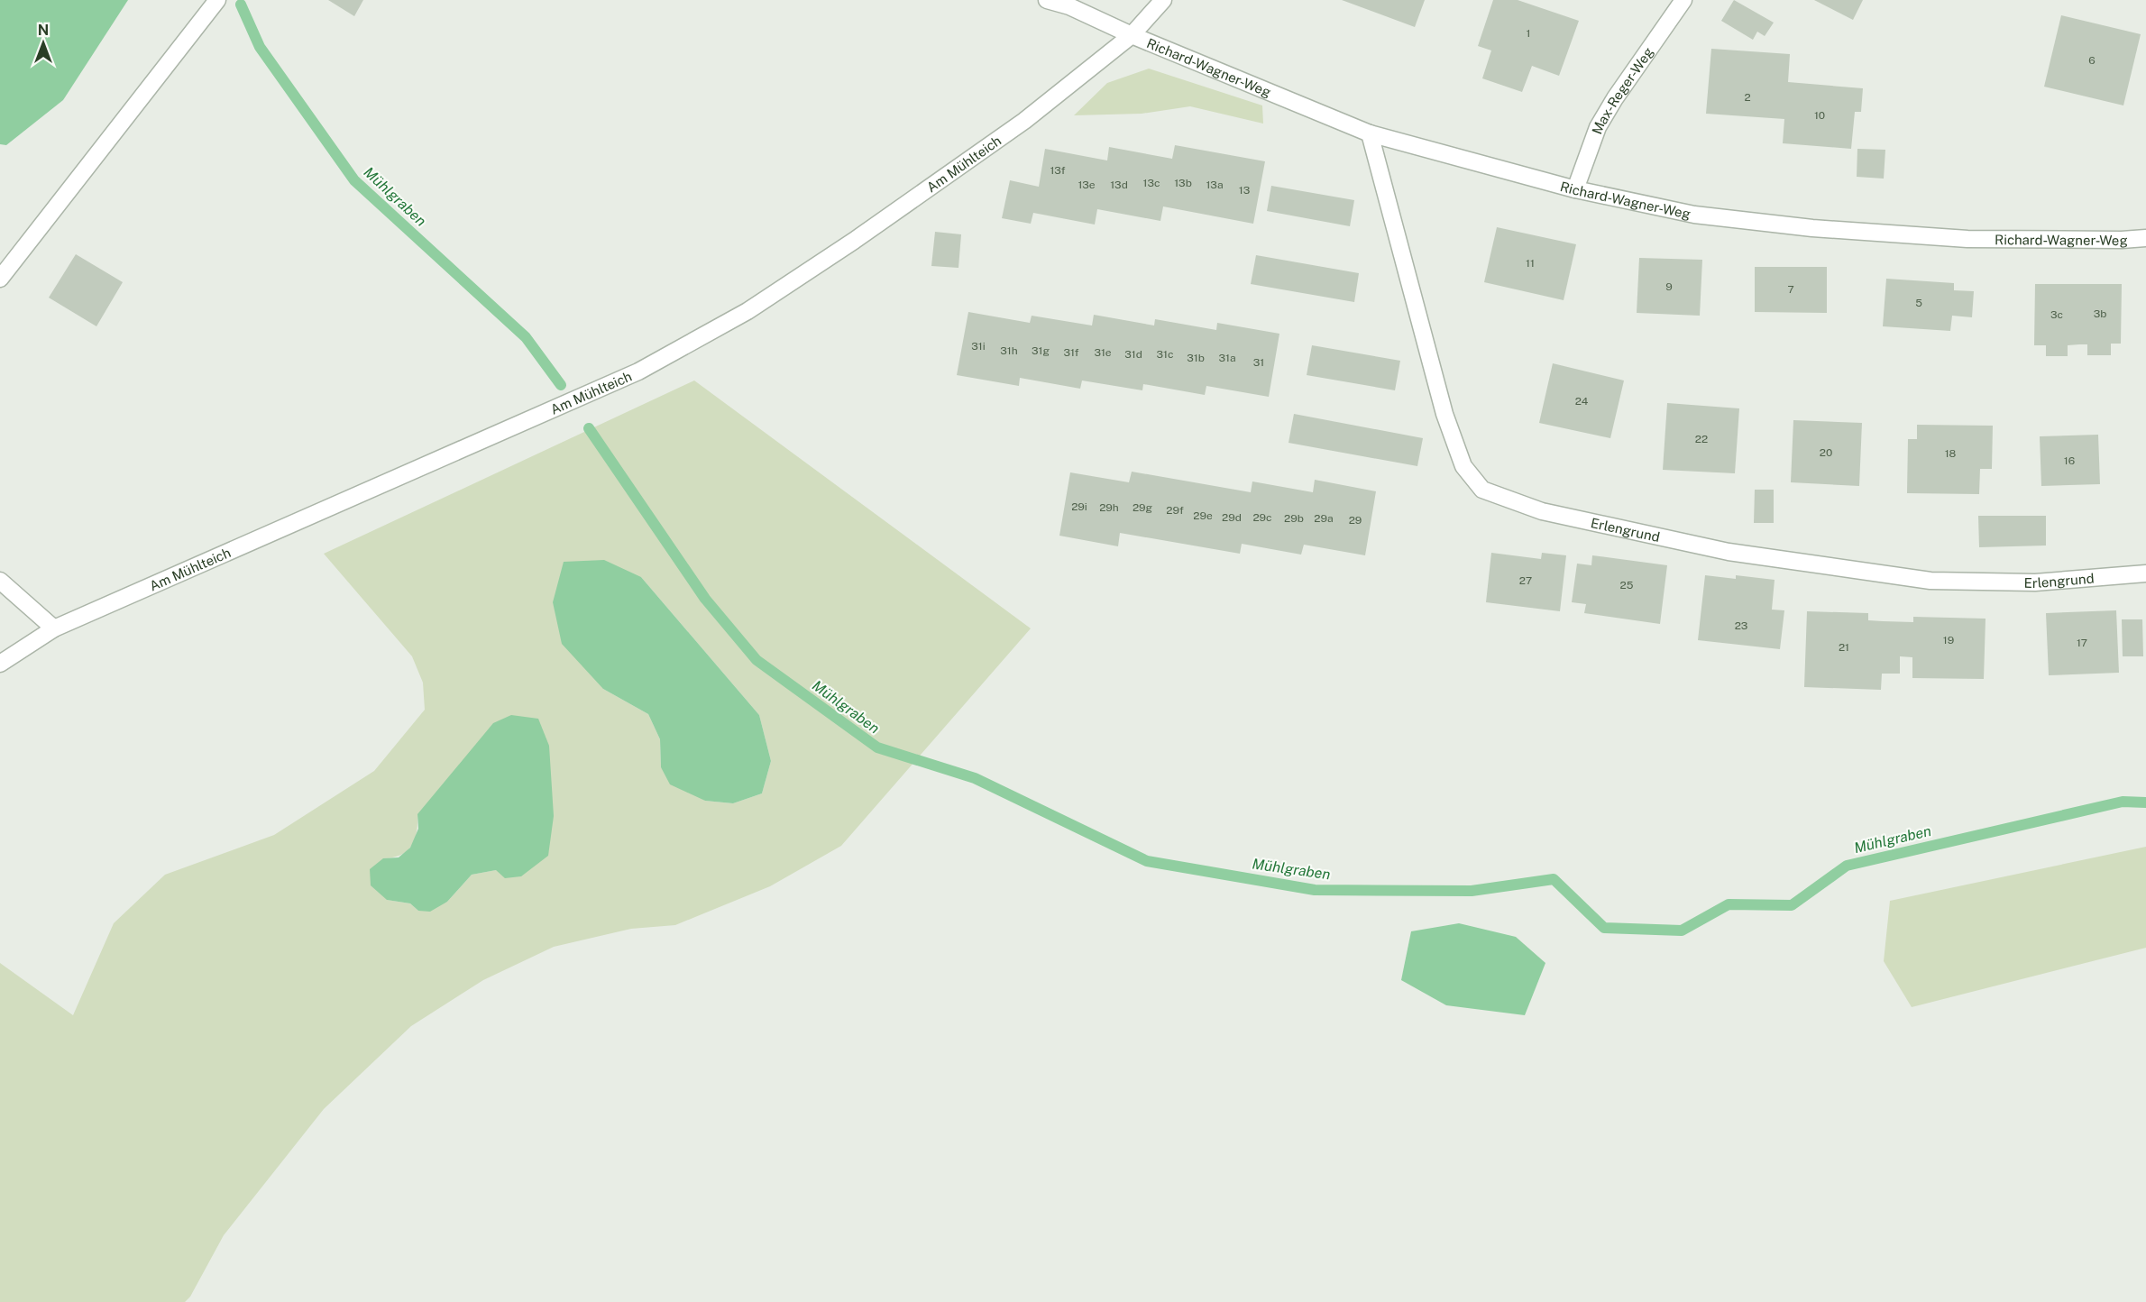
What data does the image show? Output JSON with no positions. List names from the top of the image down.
{
  "streets": {
    "street": [
      "Richard-Wagner-Weg",
      "Max-Reger-Weg",
      "Am Mühlteich",
      "Erlengrund"
    ]
  },
  "crossings": [
    ["Richard-Wagner-Weg", "Max-Reger-Weg"],
    ["Richard-Wagner-Weg", "Am Mühlteich"],
    ["Richard-Wagner-Weg", "Erlengrund"]
  ],
  "water": ["Mühlgraben"],
  "house_numbers": [
    "1",
    "6",
    "2",
    "10",
    "13f",
    "13c",
    "13b",
    "13e",
    "13d",
    "13a",
    "13",
    "11",
    "9",
    "7",
    "5",
    "3b",
    "3c",
    "31i",
    "31h",
    "31g",
    "31f",
    "31e",
    "31d",
    "31c",
    "31b",
    "31a",
    "31",
    "24",
    "22",
    "20",
    "18",
    "16",
    "29i",
    "29h",
    "29g",
    "29f",
    "29e",
    "29d",
    "29c",
    "29b",
    "29a",
    "29",
    "27",
    "25",
    "23",
    "19",
    "17",
    "21"
  ],
  "north": "top"
}
